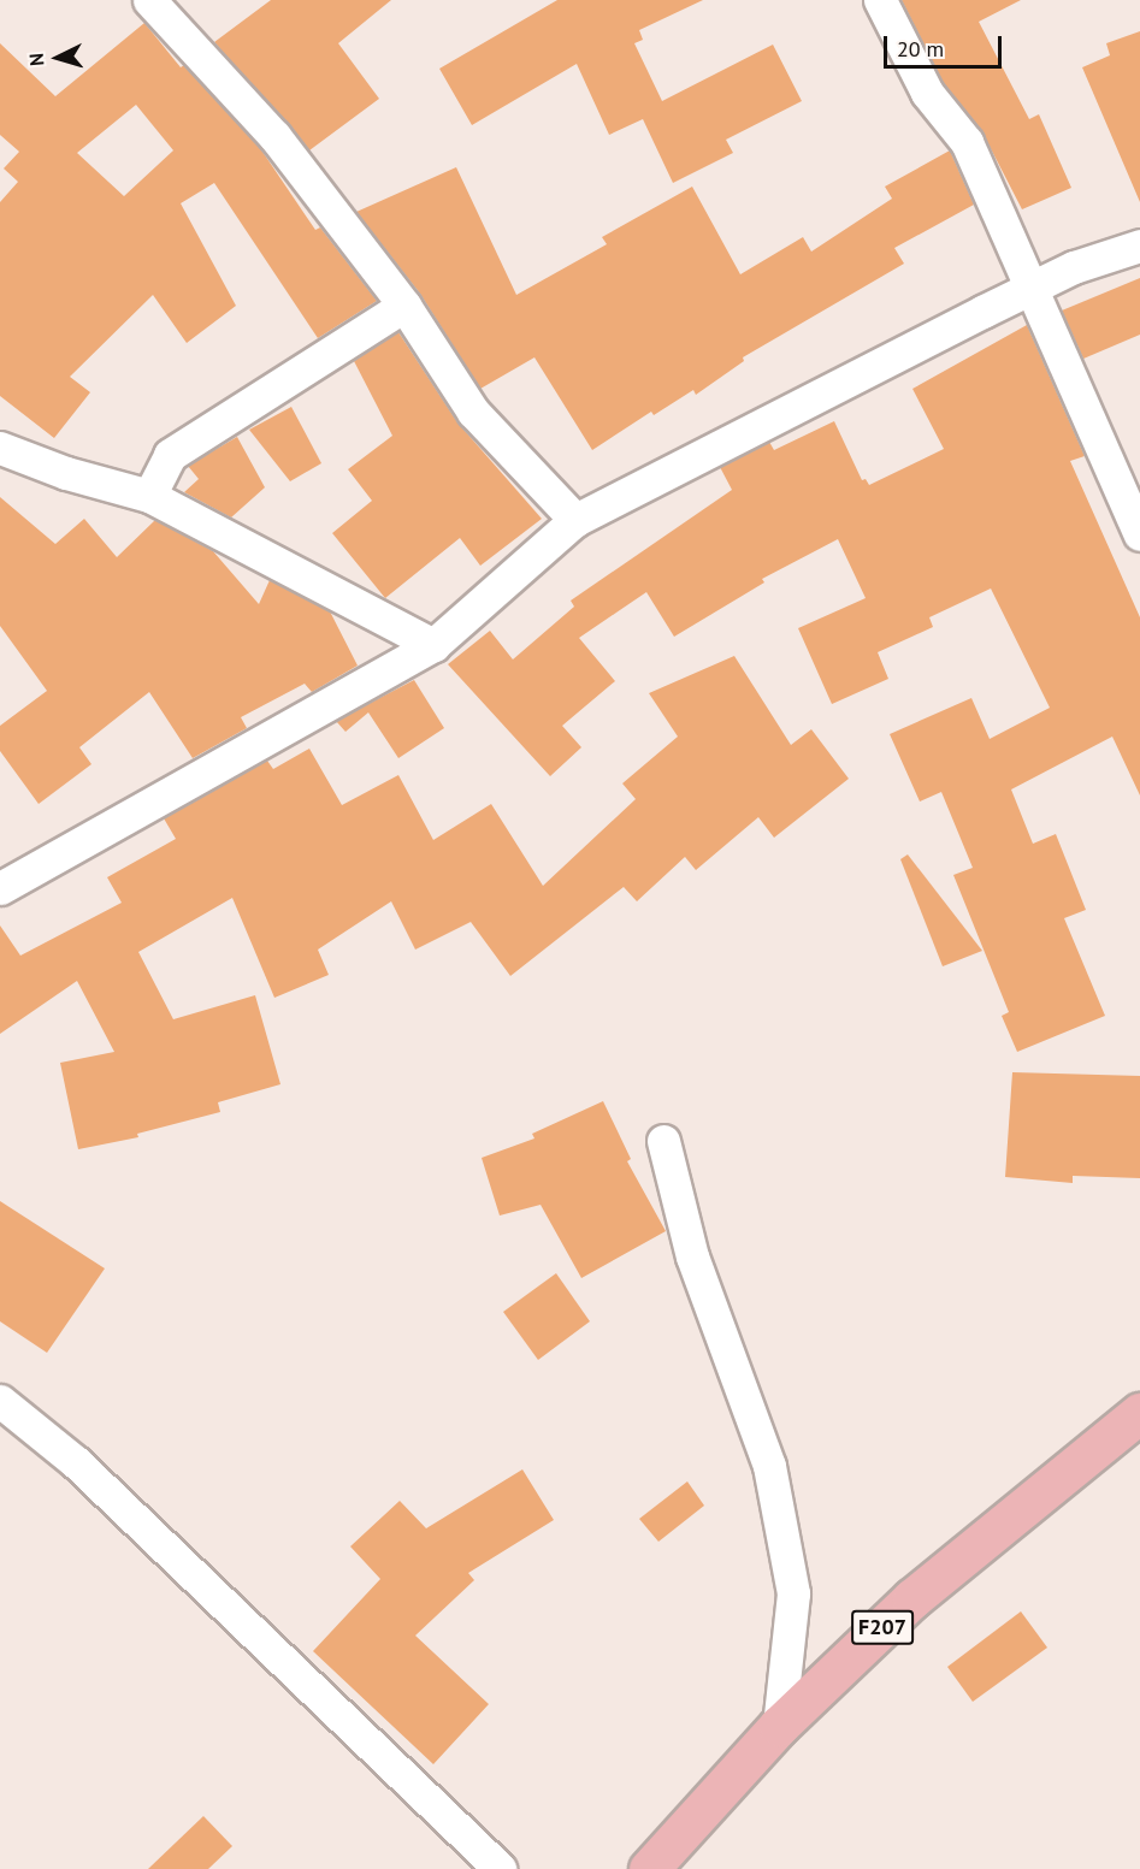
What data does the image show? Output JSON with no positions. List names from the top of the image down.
{
  "streets": {
    "main road": ["F207"]
  },
  "scale_bar": "20 m",
  "north": "left"
}
